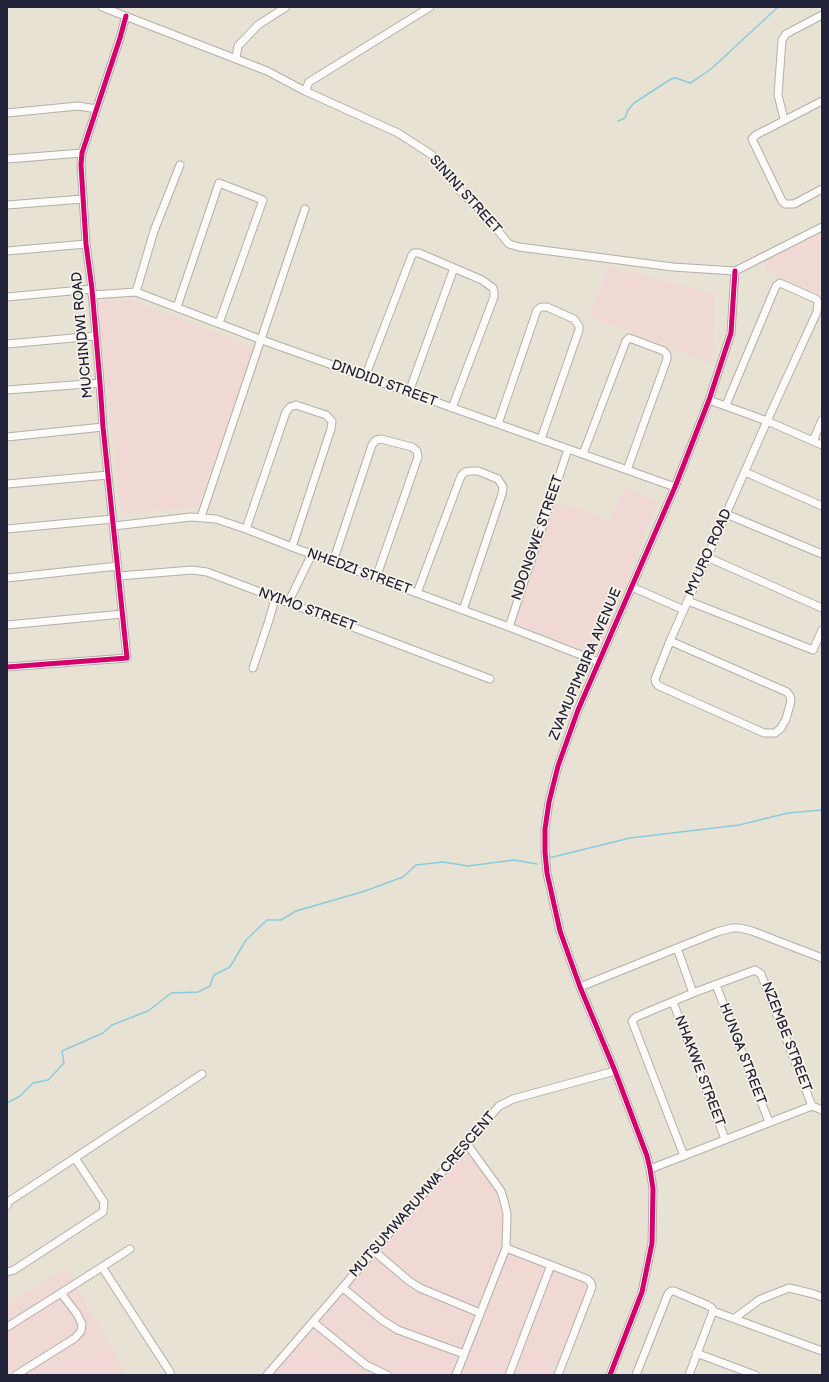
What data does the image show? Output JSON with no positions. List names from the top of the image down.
{
  "streets": {
    "street": [
      "SININI STREET",
      "MUCHINDWI ROAD",
      "DINDIDI STREET",
      "NDONGWE STREET",
      "MYURO ROAD",
      "NHEDZI STREET",
      "NYIMO STREET",
      "ZVAMUPIMBIRA AVENUE",
      "NZEMBE STREET",
      "HUNGA STREET",
      "NHAKWE STREET",
      "MUTSUMWARUMWA CRESCENT"
    ]
  },
  "crossings": [
    ["SININI STREET", "MUCHINDWI ROAD"],
    ["SININI STREET", "ZVAMUPIMBIRA AVENUE"],
    ["MUCHINDWI ROAD", "DINDIDI STREET"],
    ["MUCHINDWI ROAD", "NHEDZI STREET"],
    ["MUCHINDWI ROAD", "NYIMO STREET"],
    ["DINDIDI STREET", "NDONGWE STREET"],
    ["DINDIDI STREET", "ZVAMUPIMBIRA AVENUE"],
    ["NDONGWE STREET", "NHEDZI STREET"],
    ["NHEDZI STREET", "ZVAMUPIMBIRA AVENUE"],
    ["ZVAMUPIMBIRA AVENUE", "MUTSUMWARUMWA CRESCENT"],
    ["NZEMBE STREET", "HUNGA STREET"]
  ]
}
